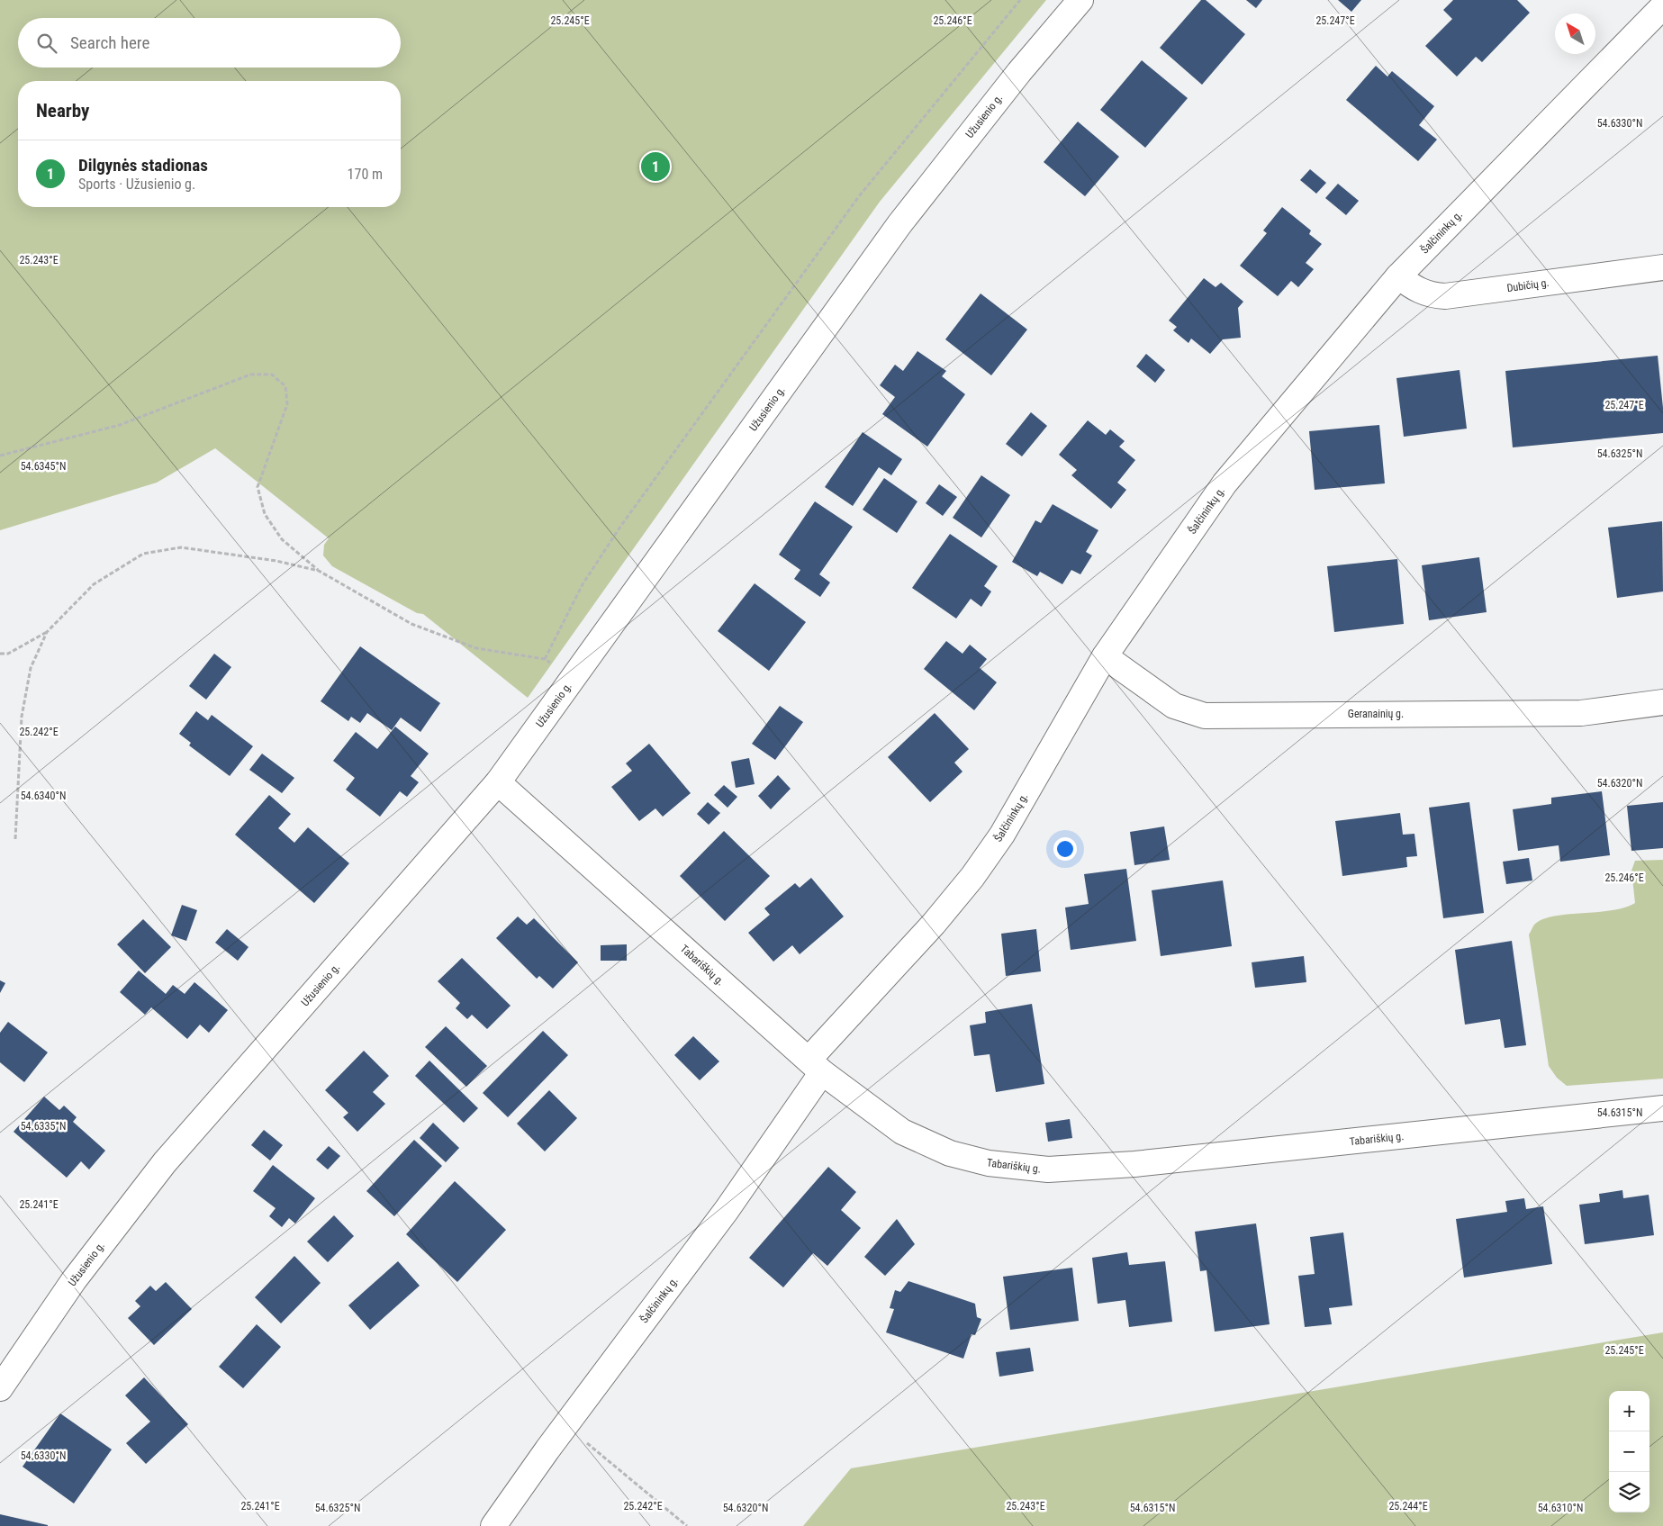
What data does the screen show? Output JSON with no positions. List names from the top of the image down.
{
  "streets": {
    "street": [
      "Užusienio g.",
      "Šalčininkų g.",
      "Dubičių g.",
      "Geranainių g.",
      "Tabariškių g."
    ]
  },
  "crossings": [
    ["Užusienio g.", "Tabariškių g."],
    ["Šalčininkų g.", "Dubičių g."],
    ["Šalčininkų g.", "Geranainių g."],
    ["Šalčininkų g.", "Tabariškių g."]
  ],
  "north": "top left",
  "page": {
    "search": "Search here",
    "heading": "Nearby",
    "list": [
      {
        "mark": "1",
        "name": "Dilgynės stadionas",
        "note": "Sports · Užusienio g.",
        "value": "170 m"
      }
    ],
    "pins": "1",
    "map_buttons": ["+", "−"]
  },
  "coordinates": [
    "25.247°E",
    "25.245°E",
    "25.246°E",
    "54.6330°N",
    "25.243°E",
    "54.6325°N",
    "54.6345°N",
    "25.242°E",
    "54.6320°N",
    "54.6340°N",
    "54.6315°N",
    "54.6335°N",
    "25.241°E",
    "25.244°E",
    "54.6310°N"
  ]
}
